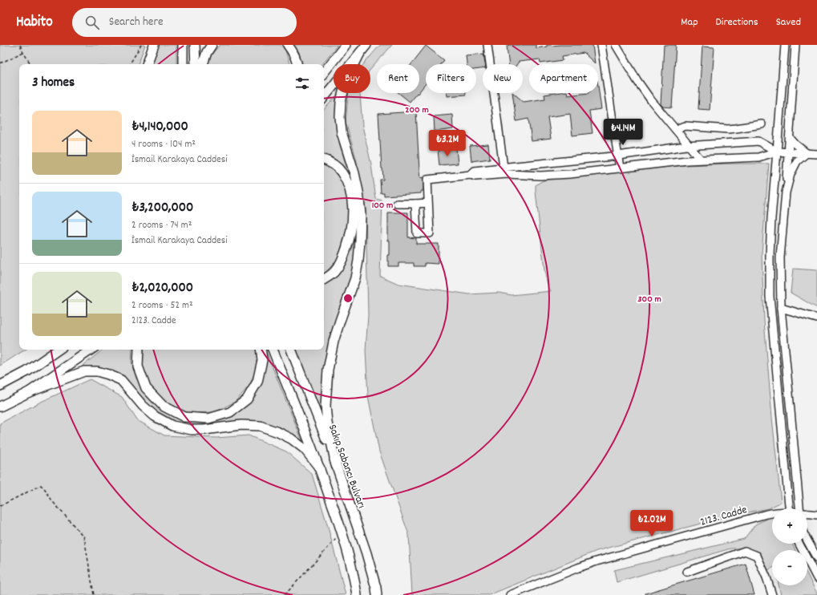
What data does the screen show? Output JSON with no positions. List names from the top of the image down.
{
  "streets": {
    "main road": ["Sakıp Sabancı Bulvarı"],
    "street": ["2123. Cadde"]
  },
  "page": {
    "header": "Habito",
    "search": "Search here",
    "nav": ["Map", "Directions", "Saved"],
    "chip": [
      "Buy",
      "Rent",
      "Filters",
      "New",
      "Apartment"
    ],
    "heading": "3 homes",
    "list": [
      {
        "name": "₺4,140,000",
        "note": "4 rooms · 104 m² · İsmail Karakaya Caddesi"
      },
      {
        "name": "₺3,200,000",
        "note": "2 rooms · 74 m² · İsmail Karakaya Caddesi"
      },
      {
        "name": "₺2,020,000",
        "note": "2 rooms · 52 m² · 2123. Cadde"
      }
    ],
    "price": ["₺4.14M", "₺3.2M", "₺2.02M"],
    "map_buttons": ["+", "−"]
  },
  "rings": ["200 m", "100 m", "300 m"]
}
